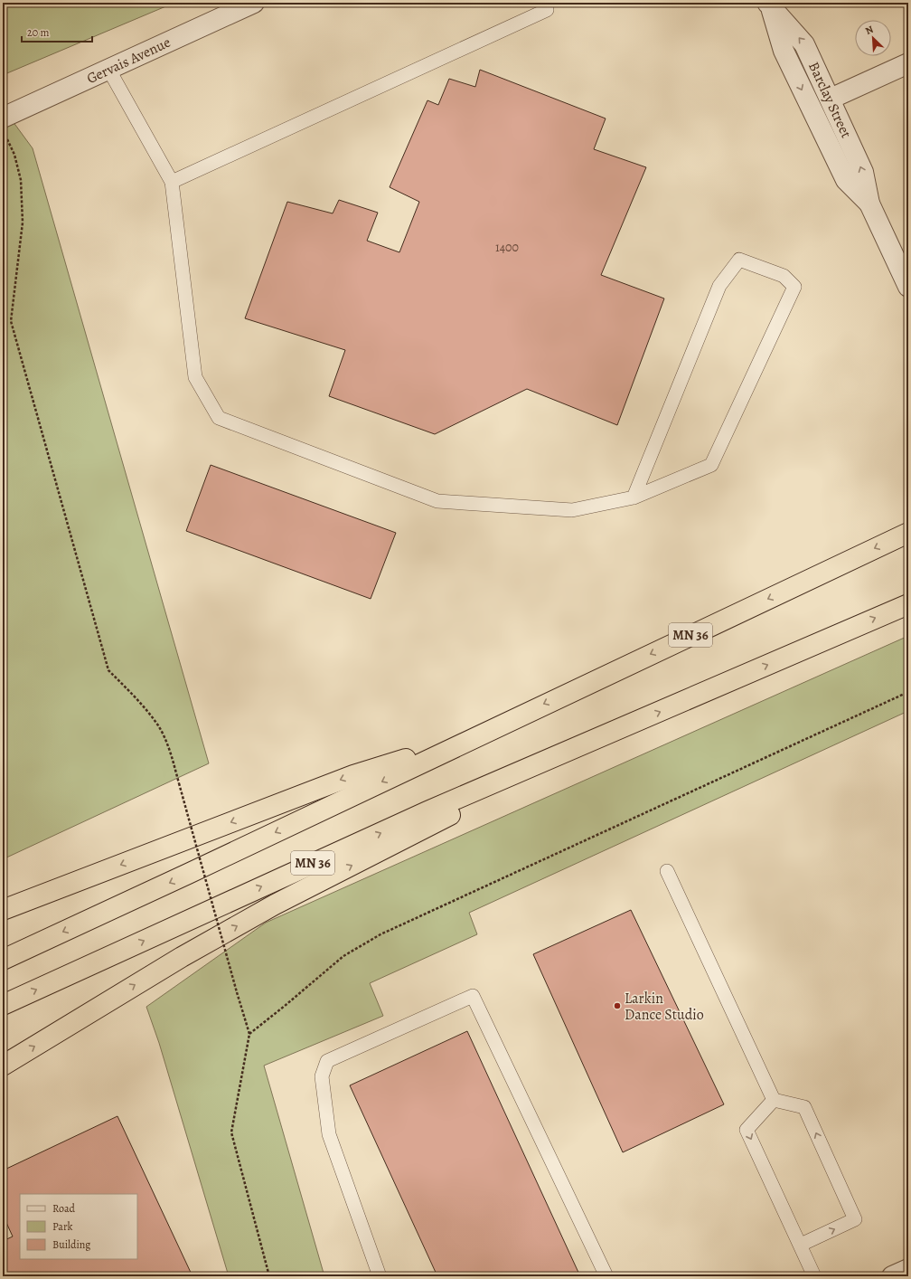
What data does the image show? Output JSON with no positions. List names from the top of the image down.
{
  "streets": {
    "highway": ["MN 36"],
    "street": ["Gervais Avenue", "Barclay Street"]
  },
  "places": ["Larkin Dance Studio"],
  "house_numbers": ["1400"],
  "legend": ["Road", "Park", "Building"],
  "scale_bar": "20 m",
  "north": "top left"
}
